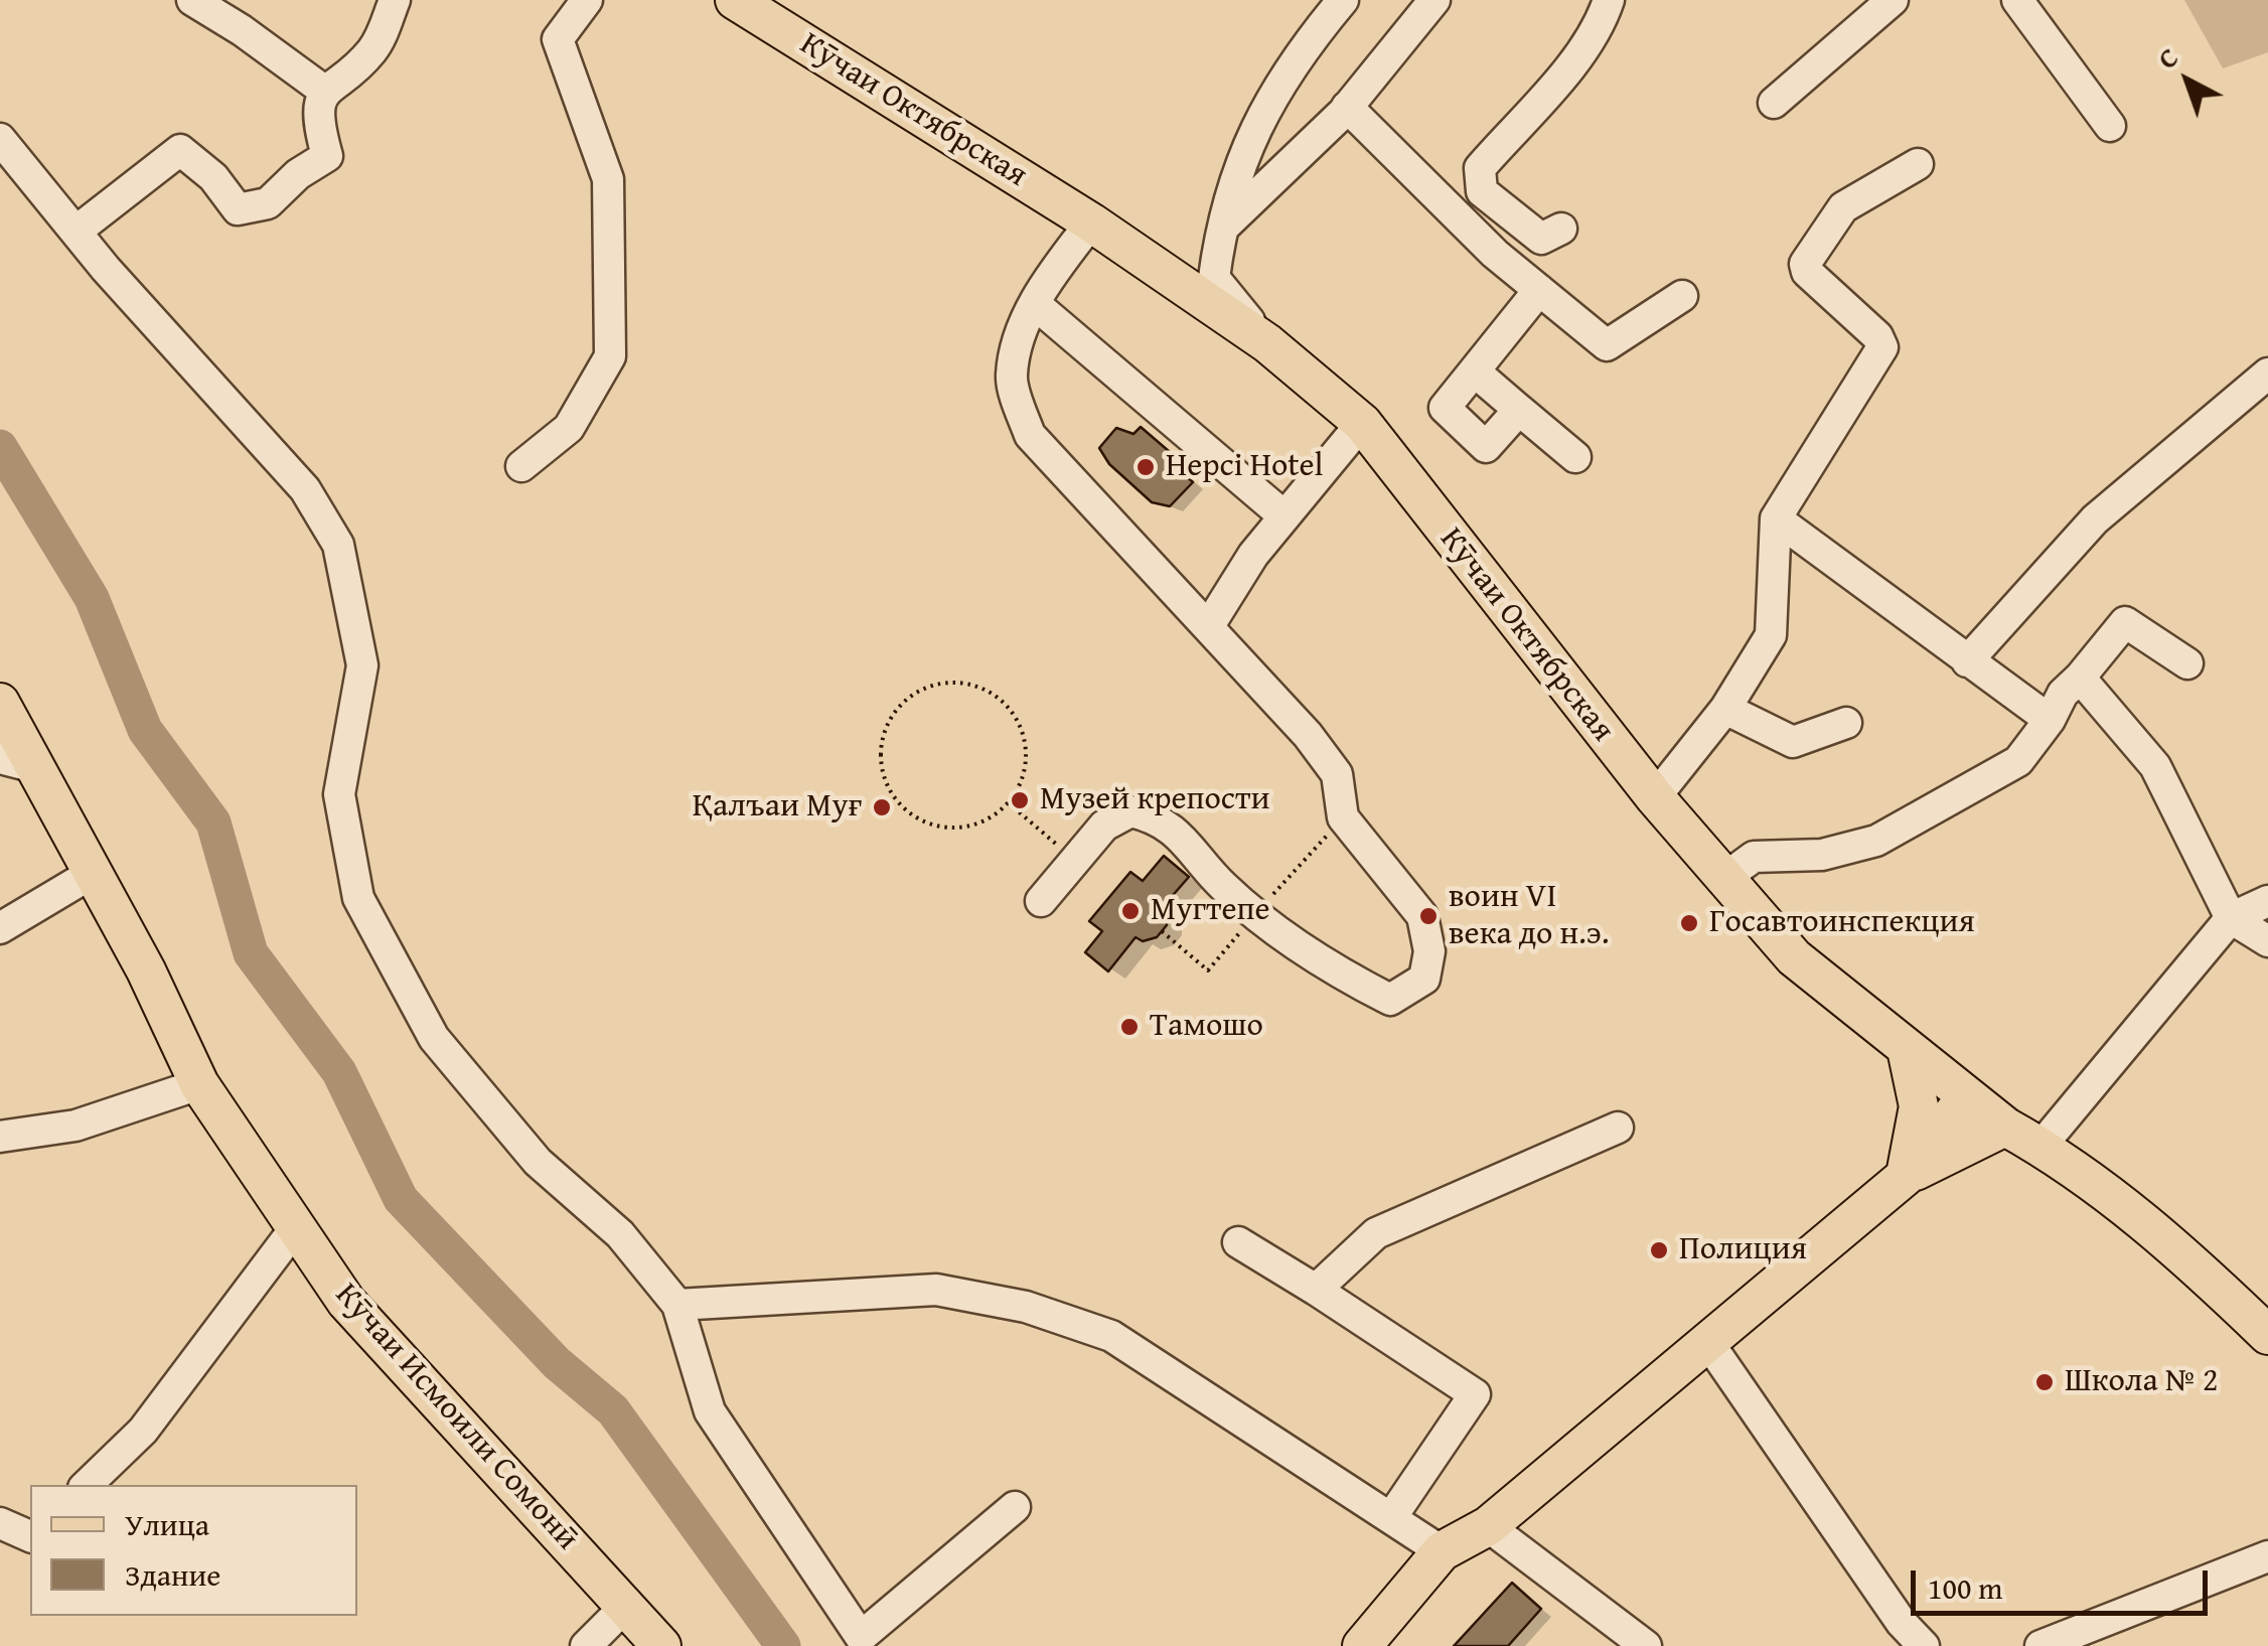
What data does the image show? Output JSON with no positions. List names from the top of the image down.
{
  "streets": {
    "main road": ["Кӯчаи Октябрская", "Кӯчаи Исмоили Сомонӣ"]
  },
  "places": [
    "Hepci Hotel",
    "Музей крепости",
    "Қалъаи Муғ",
    "Мугтепе",
    "воин VI века до н.э.",
    "Госавтоинспекция",
    "Тамошо",
    "Полиция",
    "Школа № 2"
  ],
  "legend": ["Улица", "Здание"],
  "scale_bar": "100 m",
  "north": "top left"
}
